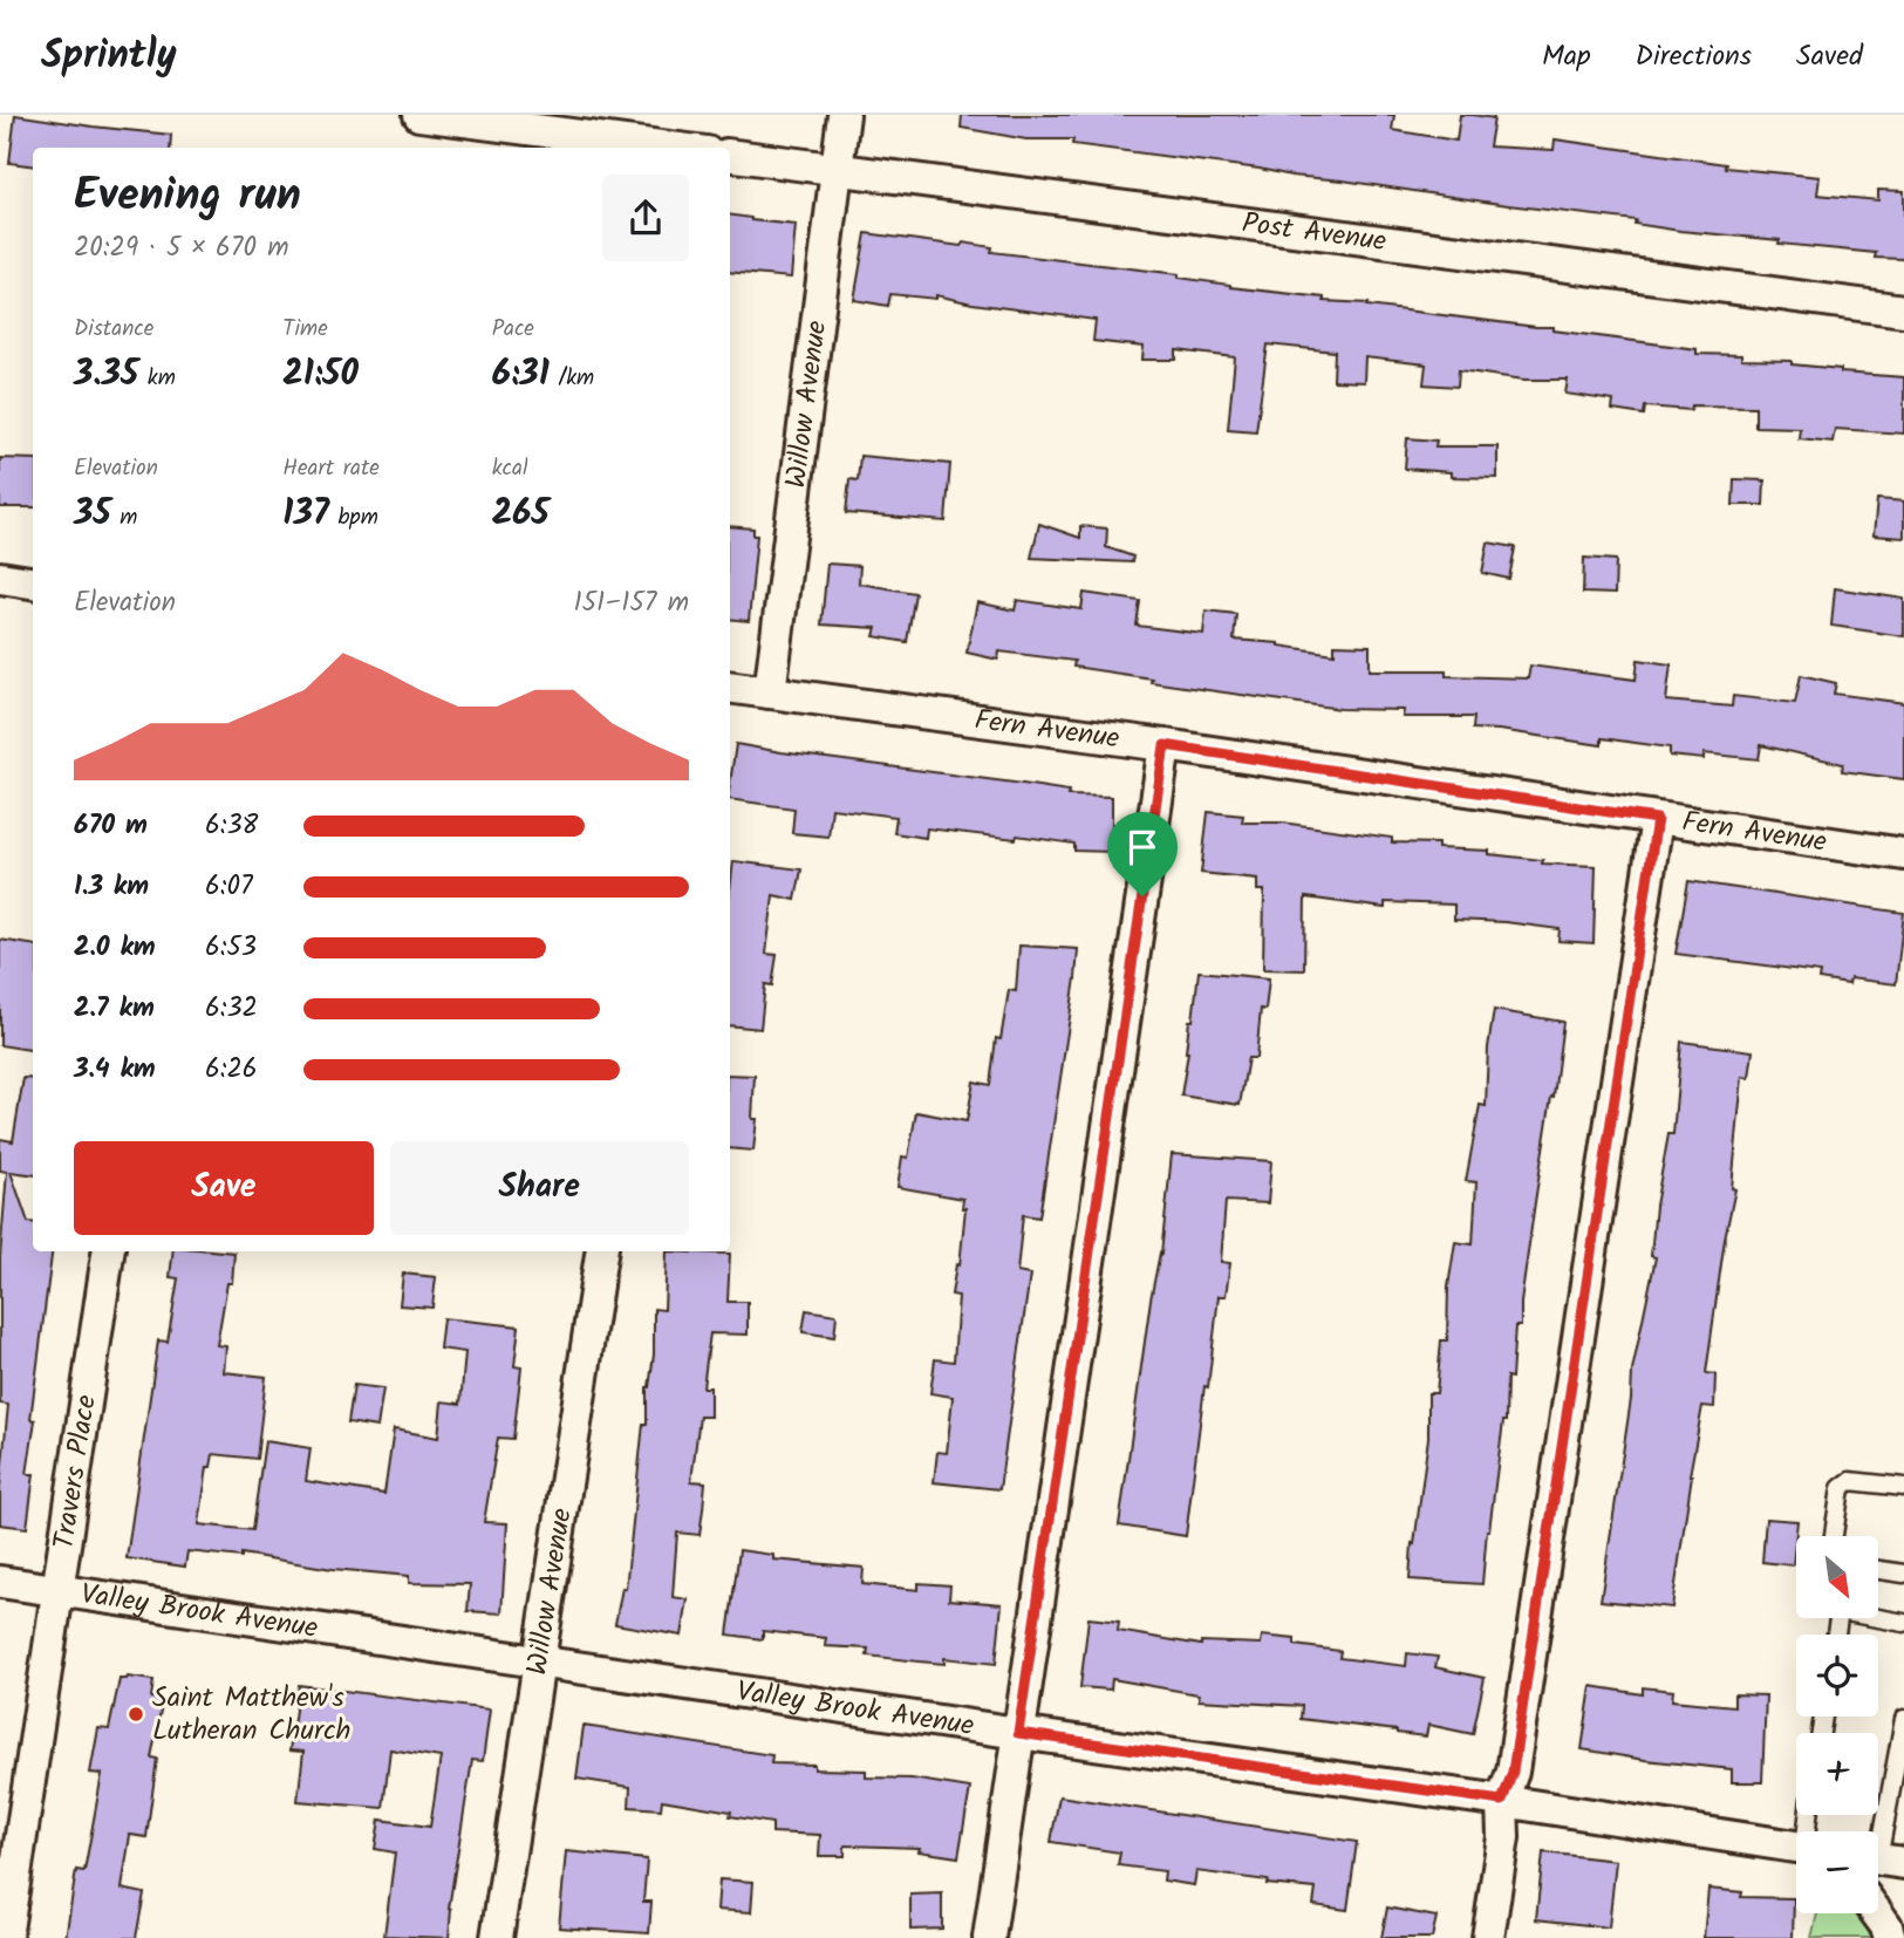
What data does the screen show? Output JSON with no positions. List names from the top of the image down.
{
  "streets": {
    "street": [
      "Post Avenue",
      "Willow Avenue",
      "Fern Avenue",
      "Travers Place",
      "Valley Brook Avenue"
    ]
  },
  "crossings": [
    ["Post Avenue", "Willow Avenue"],
    ["Willow Avenue", "Fern Avenue"],
    ["Willow Avenue", "Valley Brook Avenue"],
    ["Travers Place", "Valley Brook Avenue"]
  ],
  "places": ["Saint Matthew's Lutheran Church"],
  "north": "bottom right",
  "page": {
    "header": "Sprintly",
    "nav": ["Map", "Directions", "Saved"],
    "heading": ["Evening run", "20:29 · 5 × 670 m"],
    "stats": [
      ["Distance", "3.35 km"],
      ["Time", "21:50"],
      ["Pace", "6:31 /km"],
      ["Elevation", "35 m"],
      ["Heart rate", "137 bpm"],
      ["kcal", "265"]
    ],
    "chart": ["Elevation", "151–157 m"],
    "list": [
      {
        "name": "670 m",
        "note": "6:38"
      },
      {
        "name": "1.3 km",
        "note": "6:07"
      },
      {
        "name": "2.0 km",
        "note": "6:53"
      },
      {
        "name": "2.7 km",
        "note": "6:32"
      },
      {
        "name": "3.4 km",
        "note": "6:26"
      }
    ],
    "buttons": ["Save", "Share"],
    "map_buttons": ["+", "−"]
  }
}
